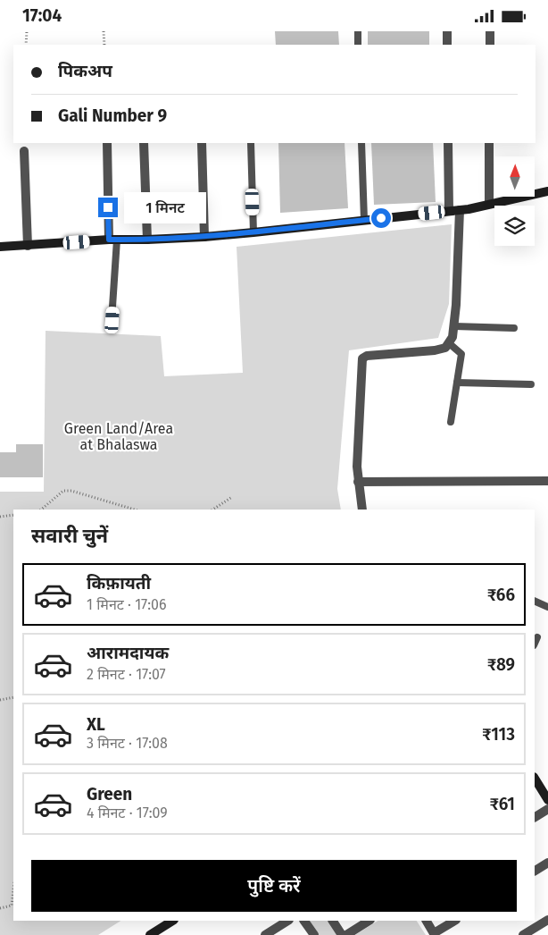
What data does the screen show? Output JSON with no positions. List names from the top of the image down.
{
  "parks": ["Green Land/Area at Bhalaswa"],
  "north": "top",
  "page": {
    "status": "17:04",
    "banner": ["पिकअप", "Gali Number 9"],
    "bubble": "1 मिनट",
    "heading": "सवारी चुनें",
    "list": [
      {
        "name": "किफ़ायती",
        "note": "1 मिनट · 17:06",
        "value": "₹66"
      },
      {
        "name": "आरामदायक",
        "note": "2 मिनट · 17:07",
        "value": "₹89"
      },
      {
        "name": "XL",
        "note": "3 मिनट · 17:08",
        "value": "₹113"
      },
      {
        "name": "Green",
        "note": "4 मिनट · 17:09",
        "value": "₹61"
      }
    ],
    "buttons": "पुष्टि करें"
  }
}
